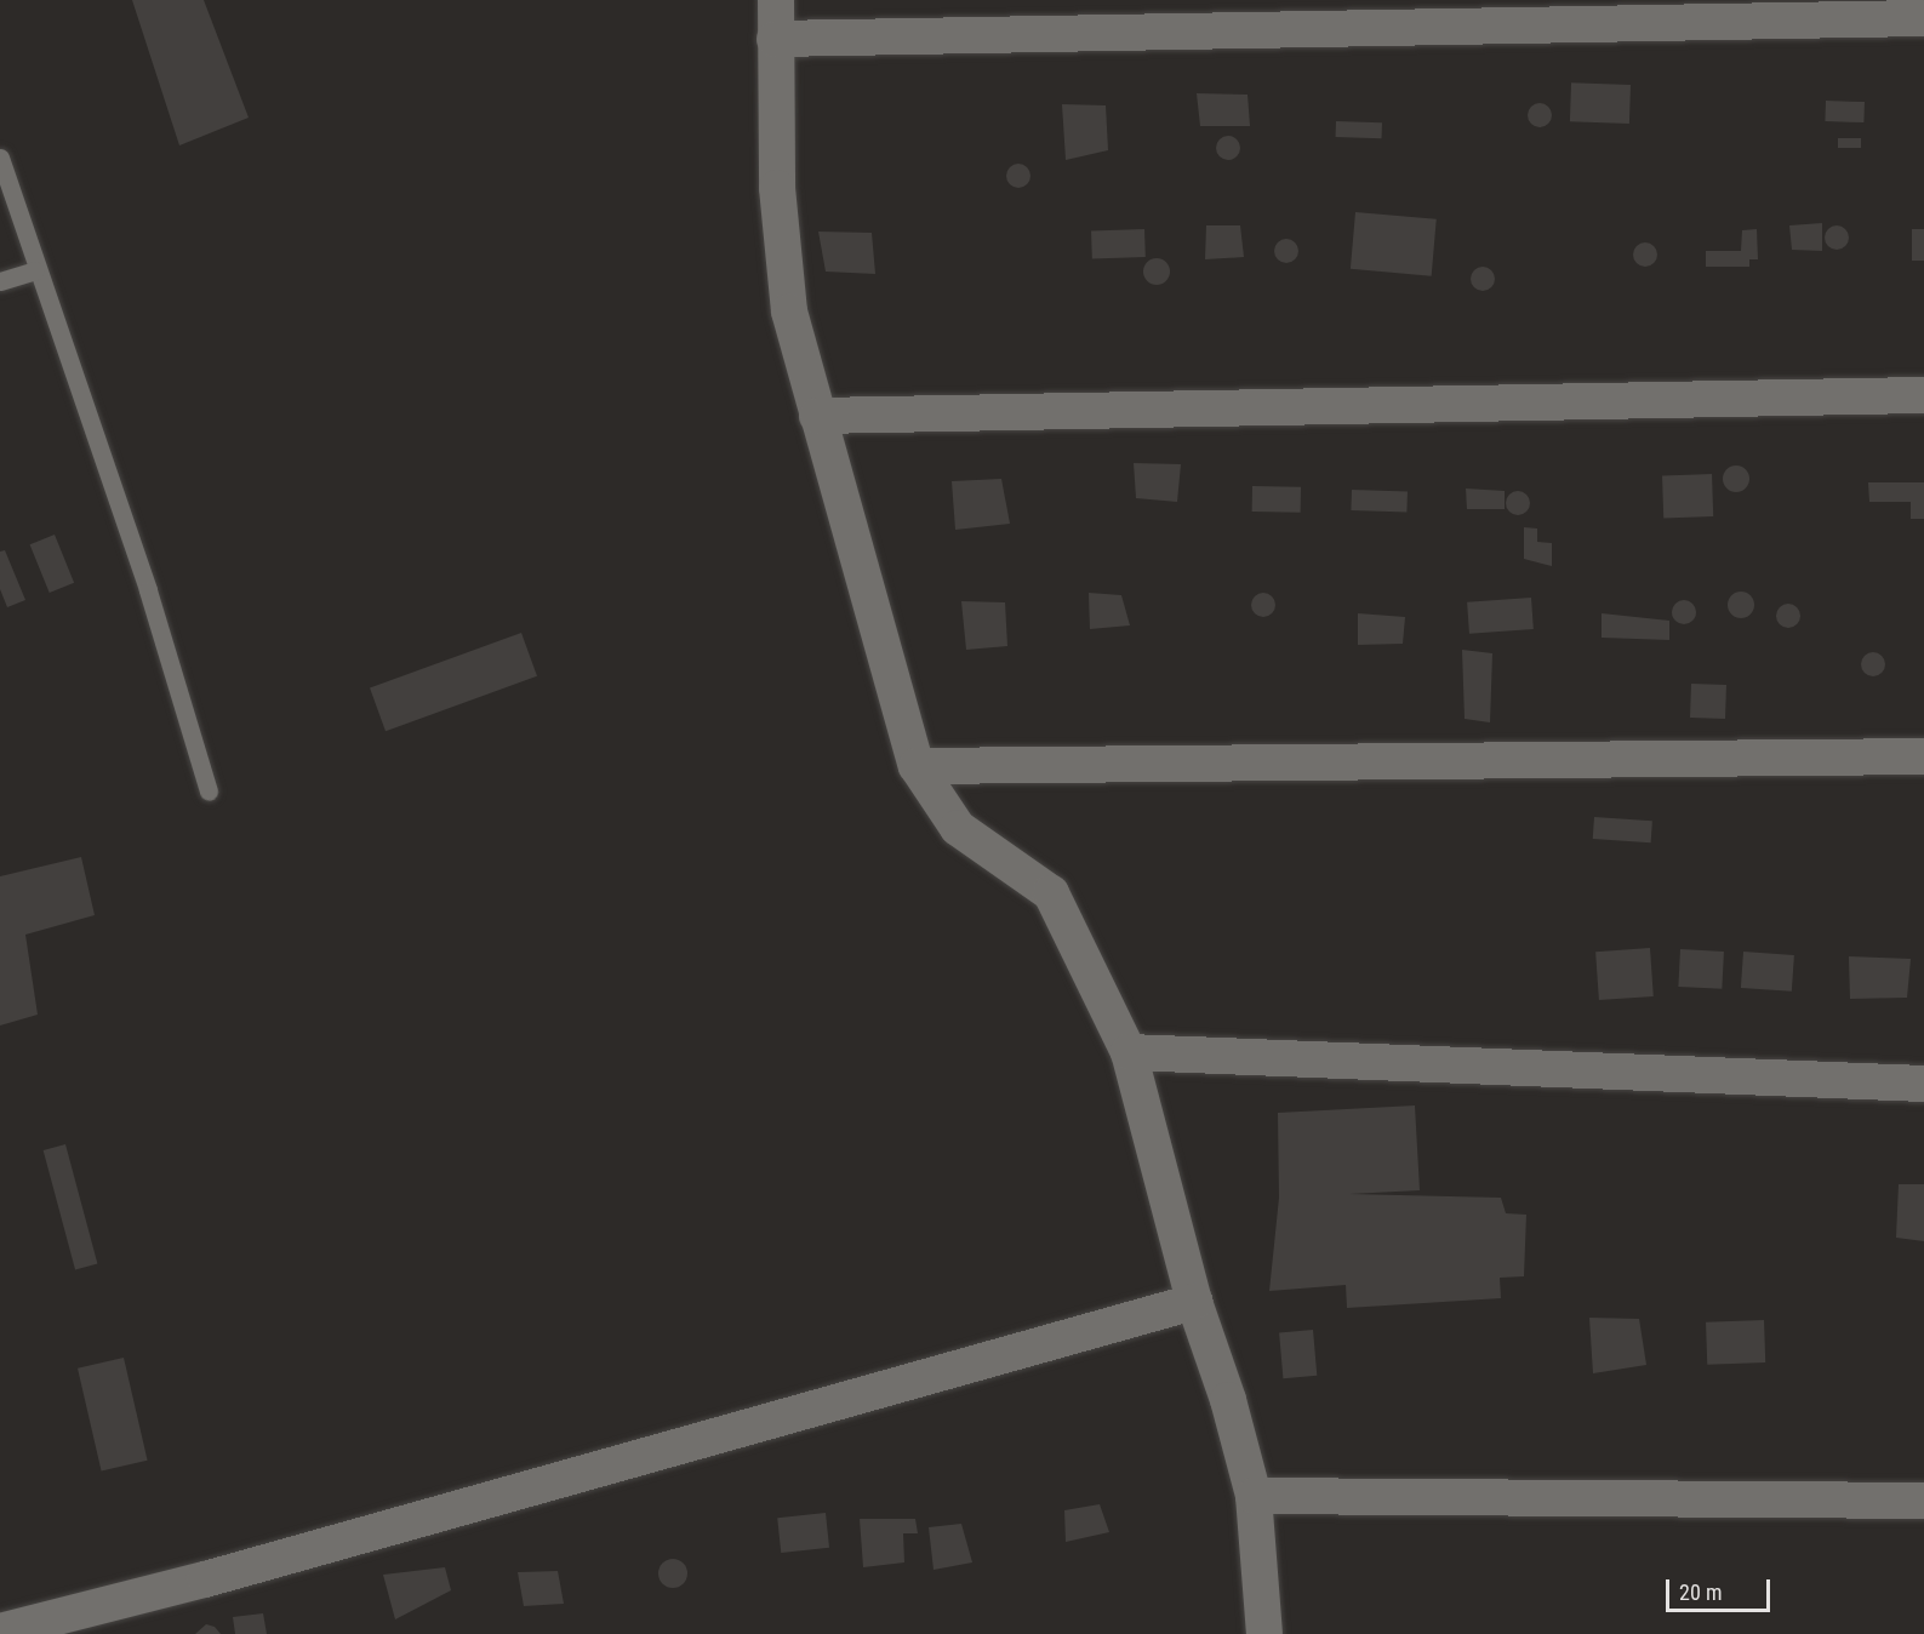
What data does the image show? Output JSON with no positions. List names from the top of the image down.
{
  "scale_bar": "20 m"
}
